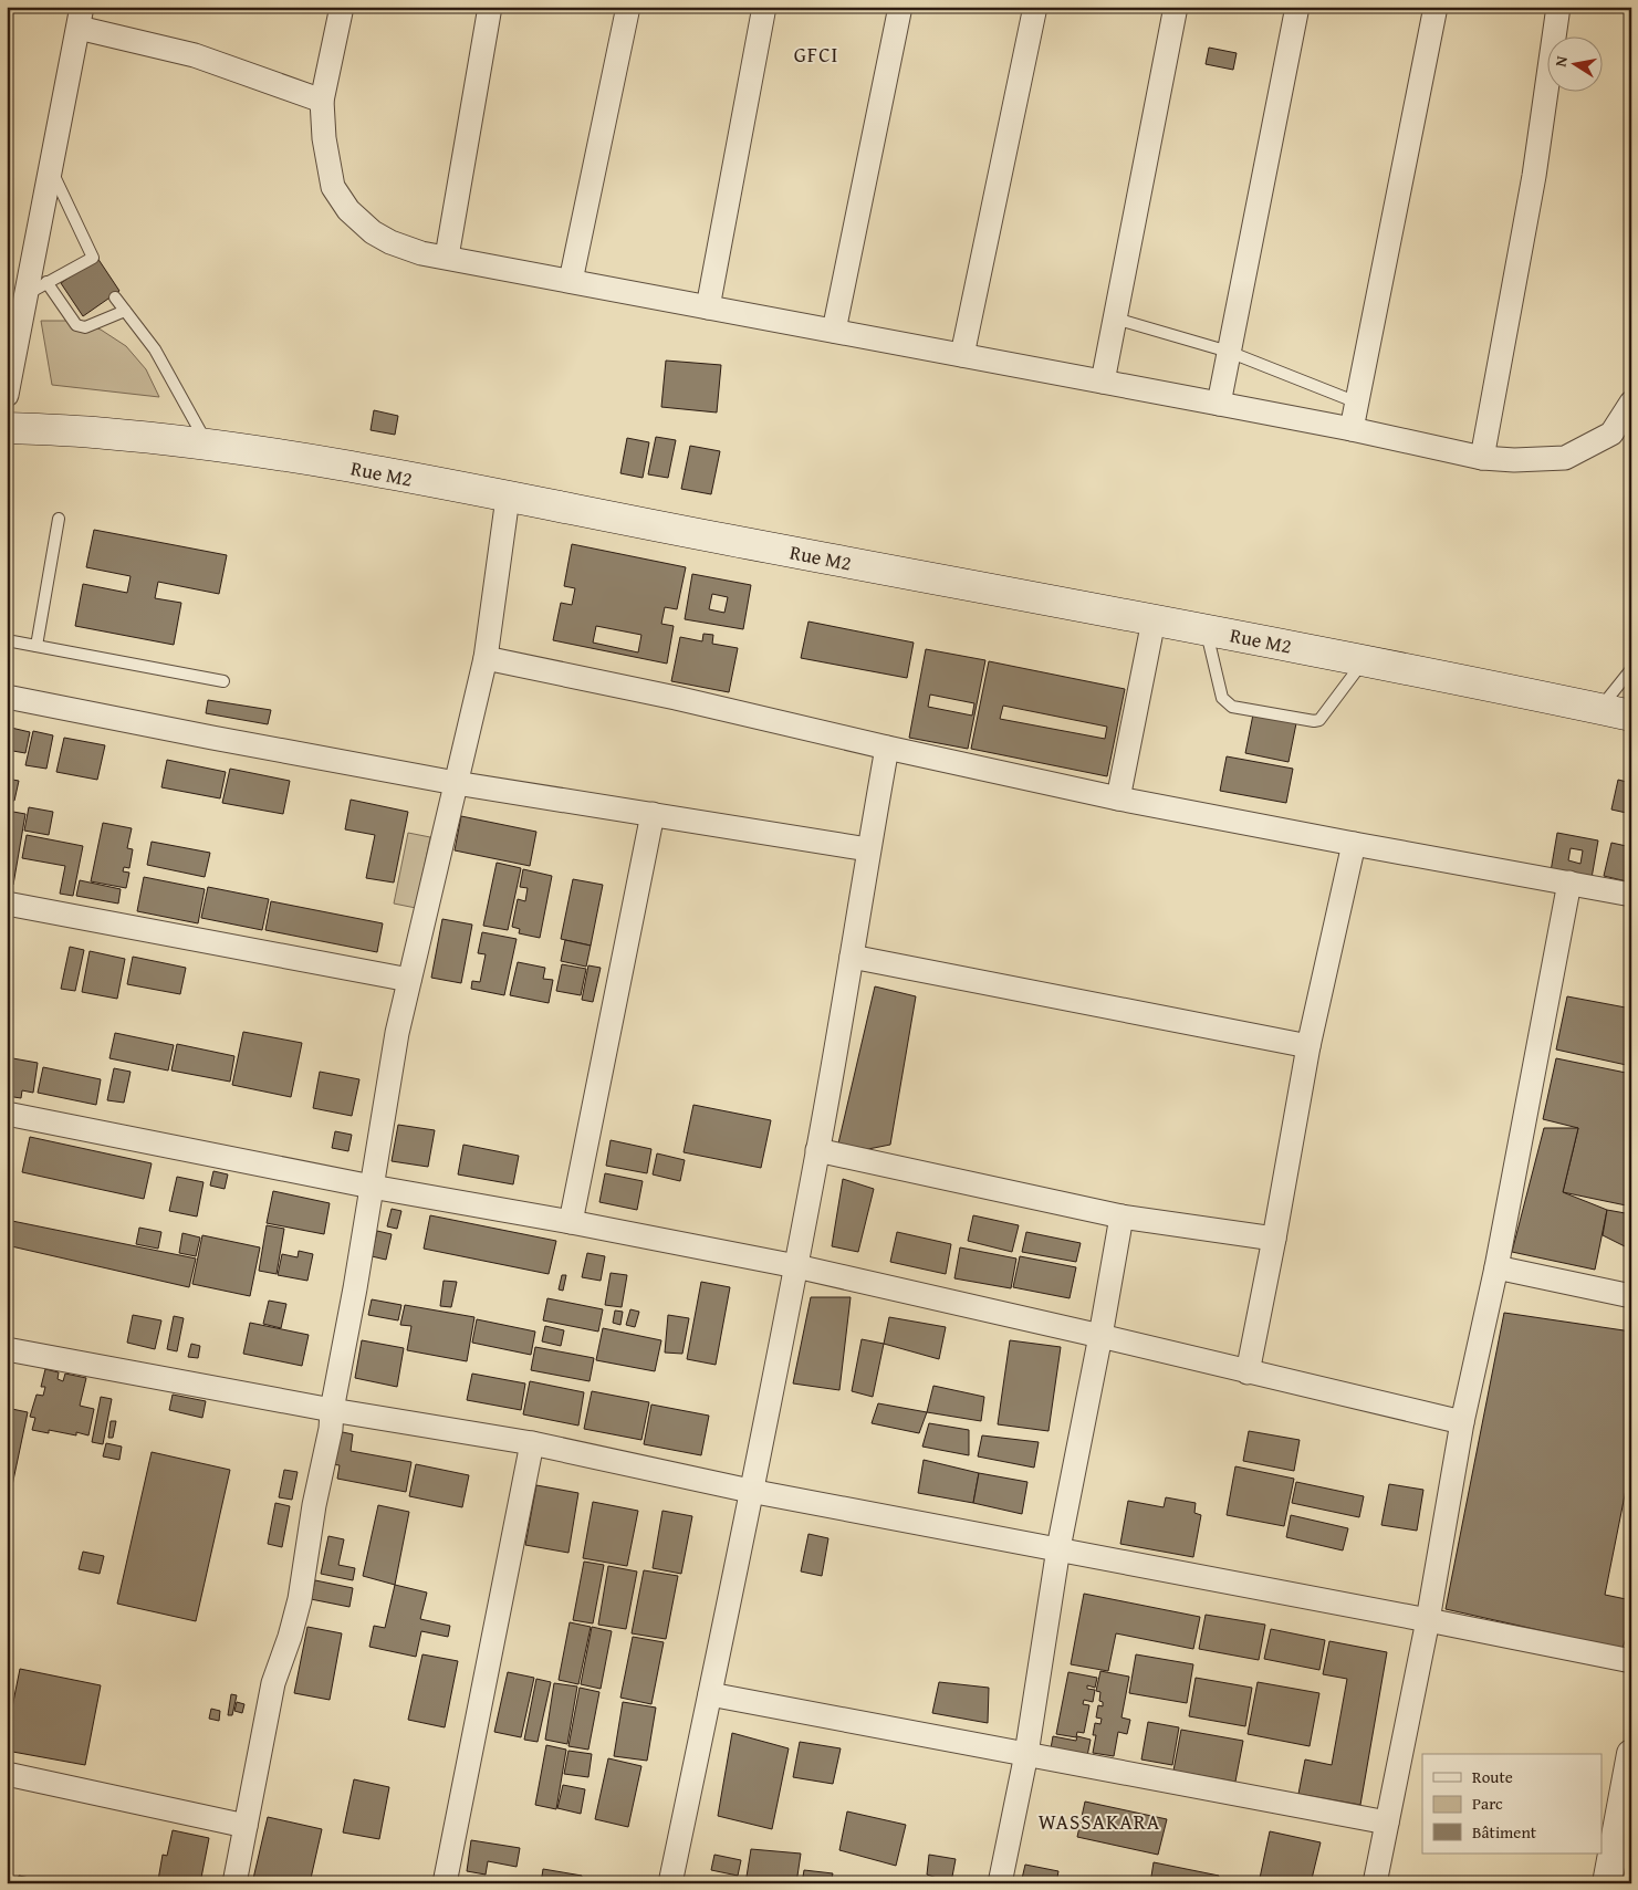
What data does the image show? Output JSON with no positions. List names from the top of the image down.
{
  "streets": {
    "main road": ["Rue M2"]
  },
  "districts": ["GFCI", "WASSAKARA"],
  "legend": ["Route", "Parc", "Bâtiment"],
  "north": "left"
}
